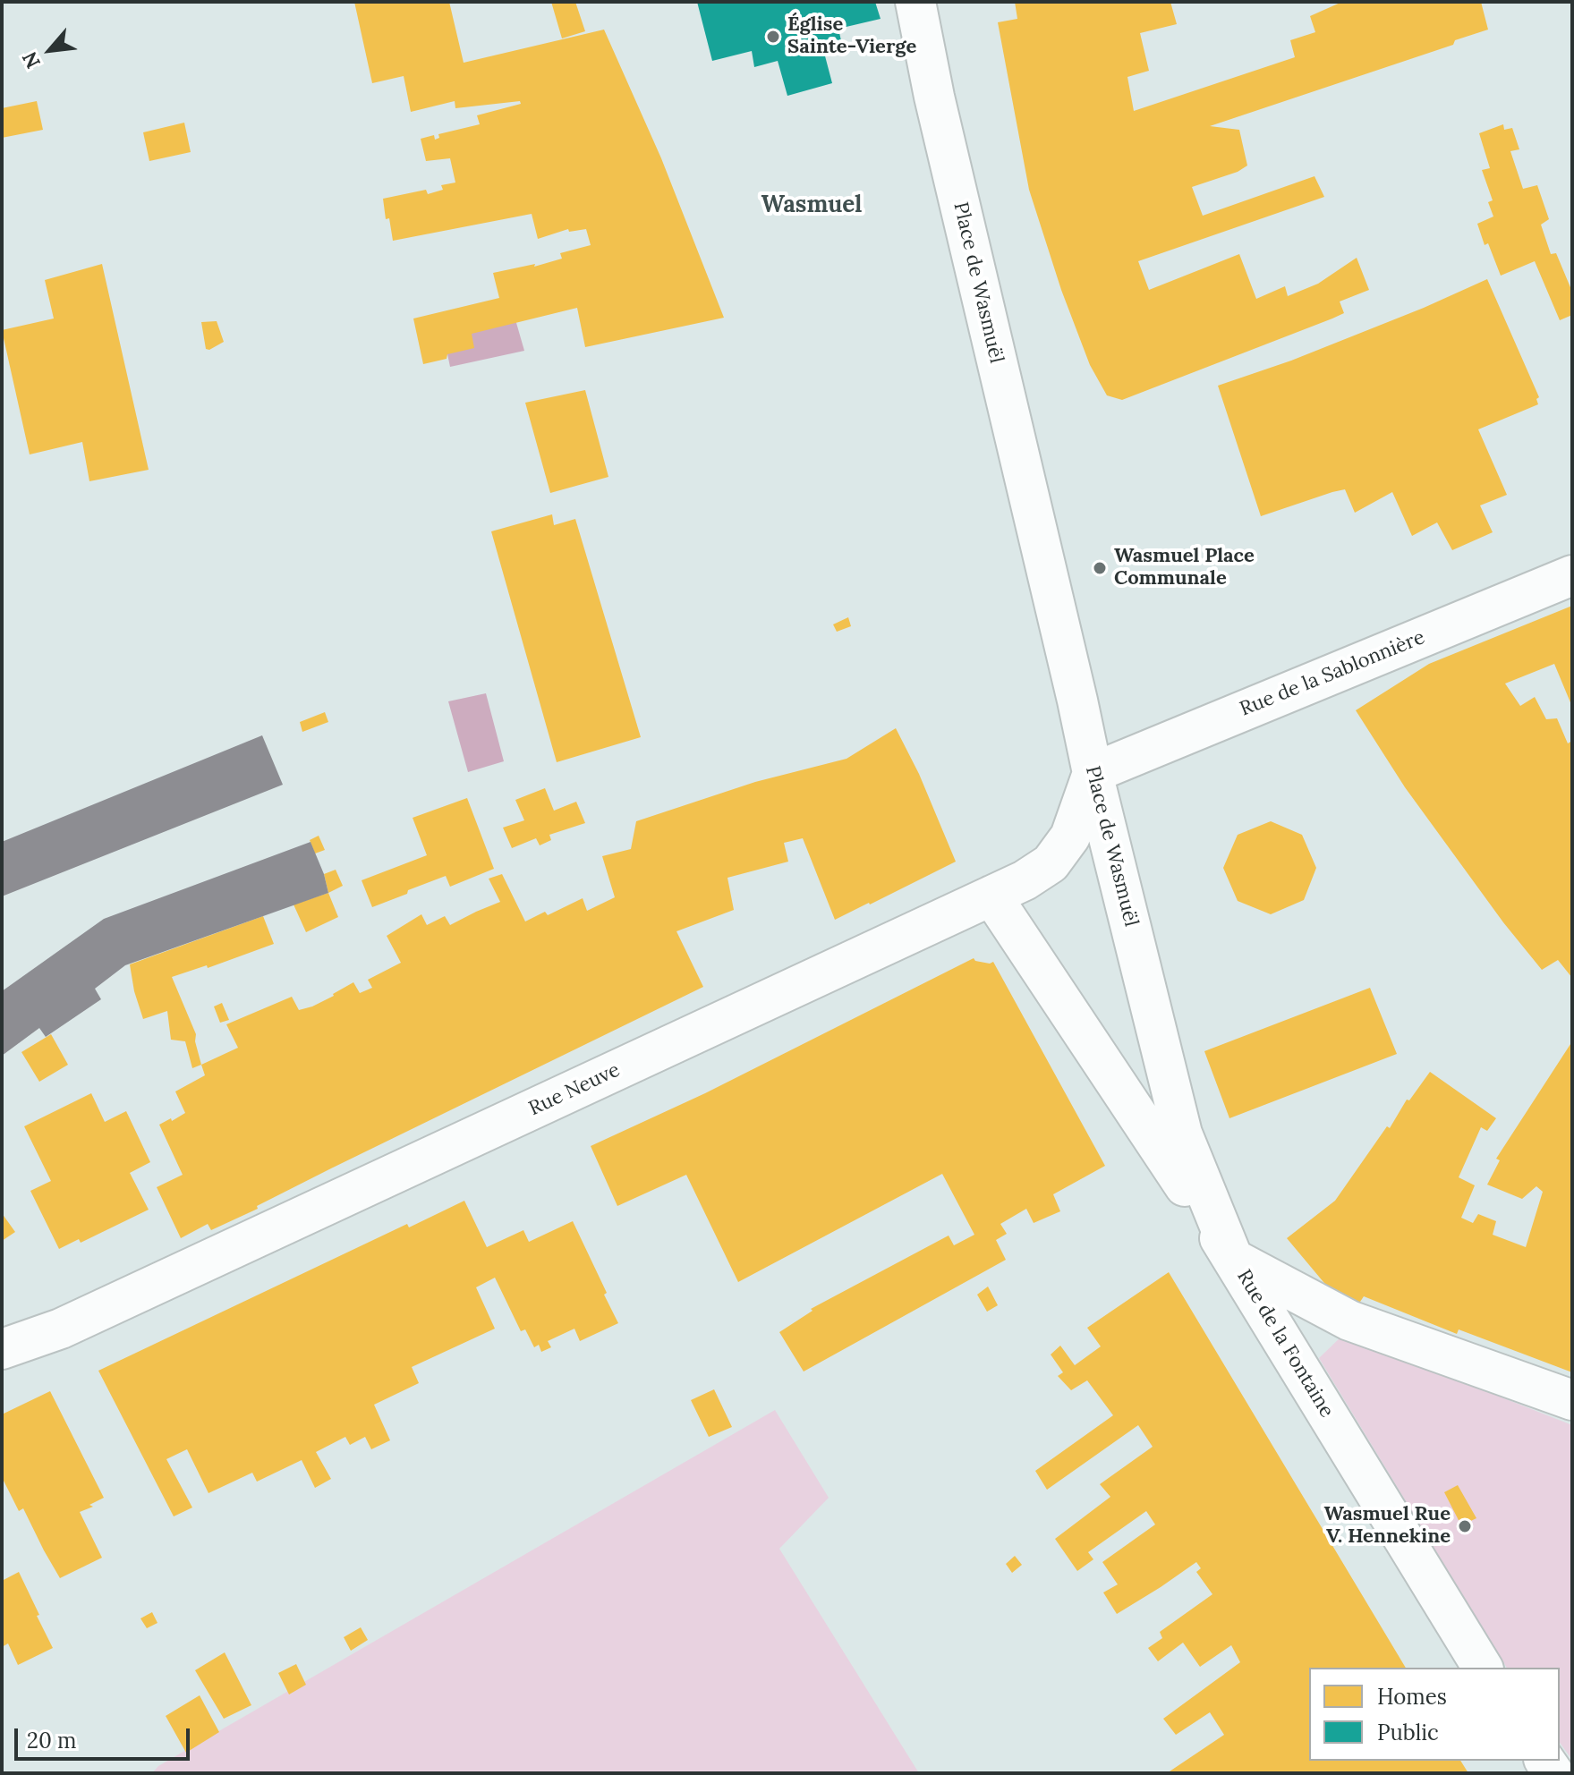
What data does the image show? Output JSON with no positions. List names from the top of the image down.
{
  "streets": {
    "street": [
      "Place de Wasmuël",
      "Rue de la Sablonnière",
      "Rue Neuve",
      "Rue de la Fontaine"
    ]
  },
  "crossings": [
    ["Place de Wasmuël", "Rue de la Sablonnière"],
    ["Place de Wasmuël", "Rue Neuve"],
    ["Place de Wasmuël", "Rue de la Fontaine"],
    ["Rue de la Sablonnière", "Rue Neuve"]
  ],
  "districts": ["Wasmuel"],
  "places": ["Église Sainte-Vierge", "Wasmuel Place Communale", "Wasmuel Rue V. Hennekine"],
  "legend": ["Homes", "Public"],
  "scale_bar": "20 m",
  "north": "bottom left"
}
